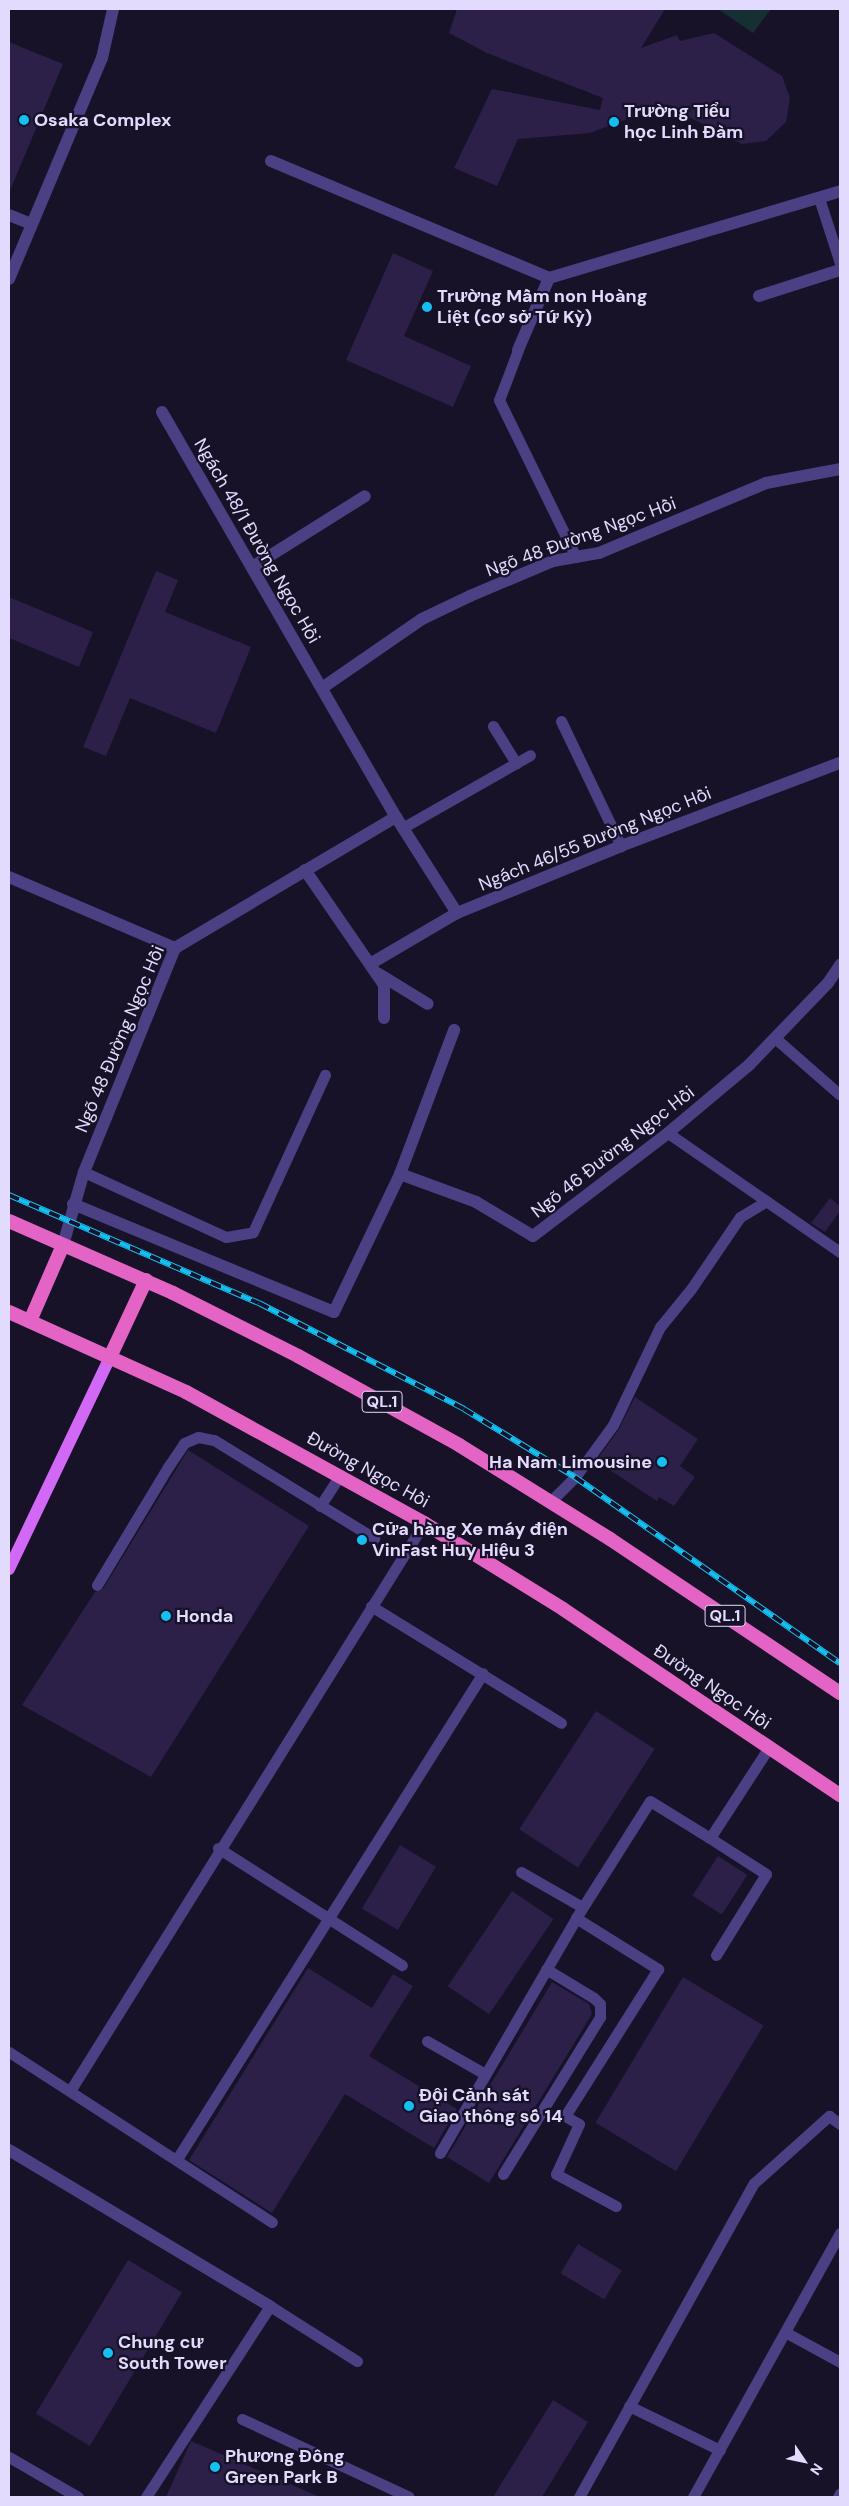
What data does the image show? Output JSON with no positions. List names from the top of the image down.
{
  "streets": {
    "highway": ["QL.1", "Đường Ngọc Hồi"],
    "street": [
      "Ngõ 48 Đường Ngọc Hồi",
      "Ngách 48/1 Đường Ngọc Hồi",
      "Ngách 46/55 Đường Ngọc Hồi",
      "Ngõ 46 Đường Ngọc Hồi"
    ]
  },
  "crossings": [
    ["Ngõ 48 Đường Ngọc Hồi", "Ngách 48/1 Đường Ngọc Hồi"],
    ["Ngõ 48 Đường Ngọc Hồi", "QL.1"]
  ],
  "places": [
    "Osaka Complex",
    "Trường Tiểu học Linh Đàm",
    "Trường Mầm non Hoàng Liệt (cơ sở Tứ Kỳ)",
    "Ha Nam Limousine",
    "Cửa hàng Xe máy điện VinFast Huy Hiệu 3",
    "Honda",
    "Đội Cảnh sát Giao thông số 14",
    "Chung cư South Tower",
    "Phương Đông Green Park B"
  ],
  "north": "bottom right"
}
